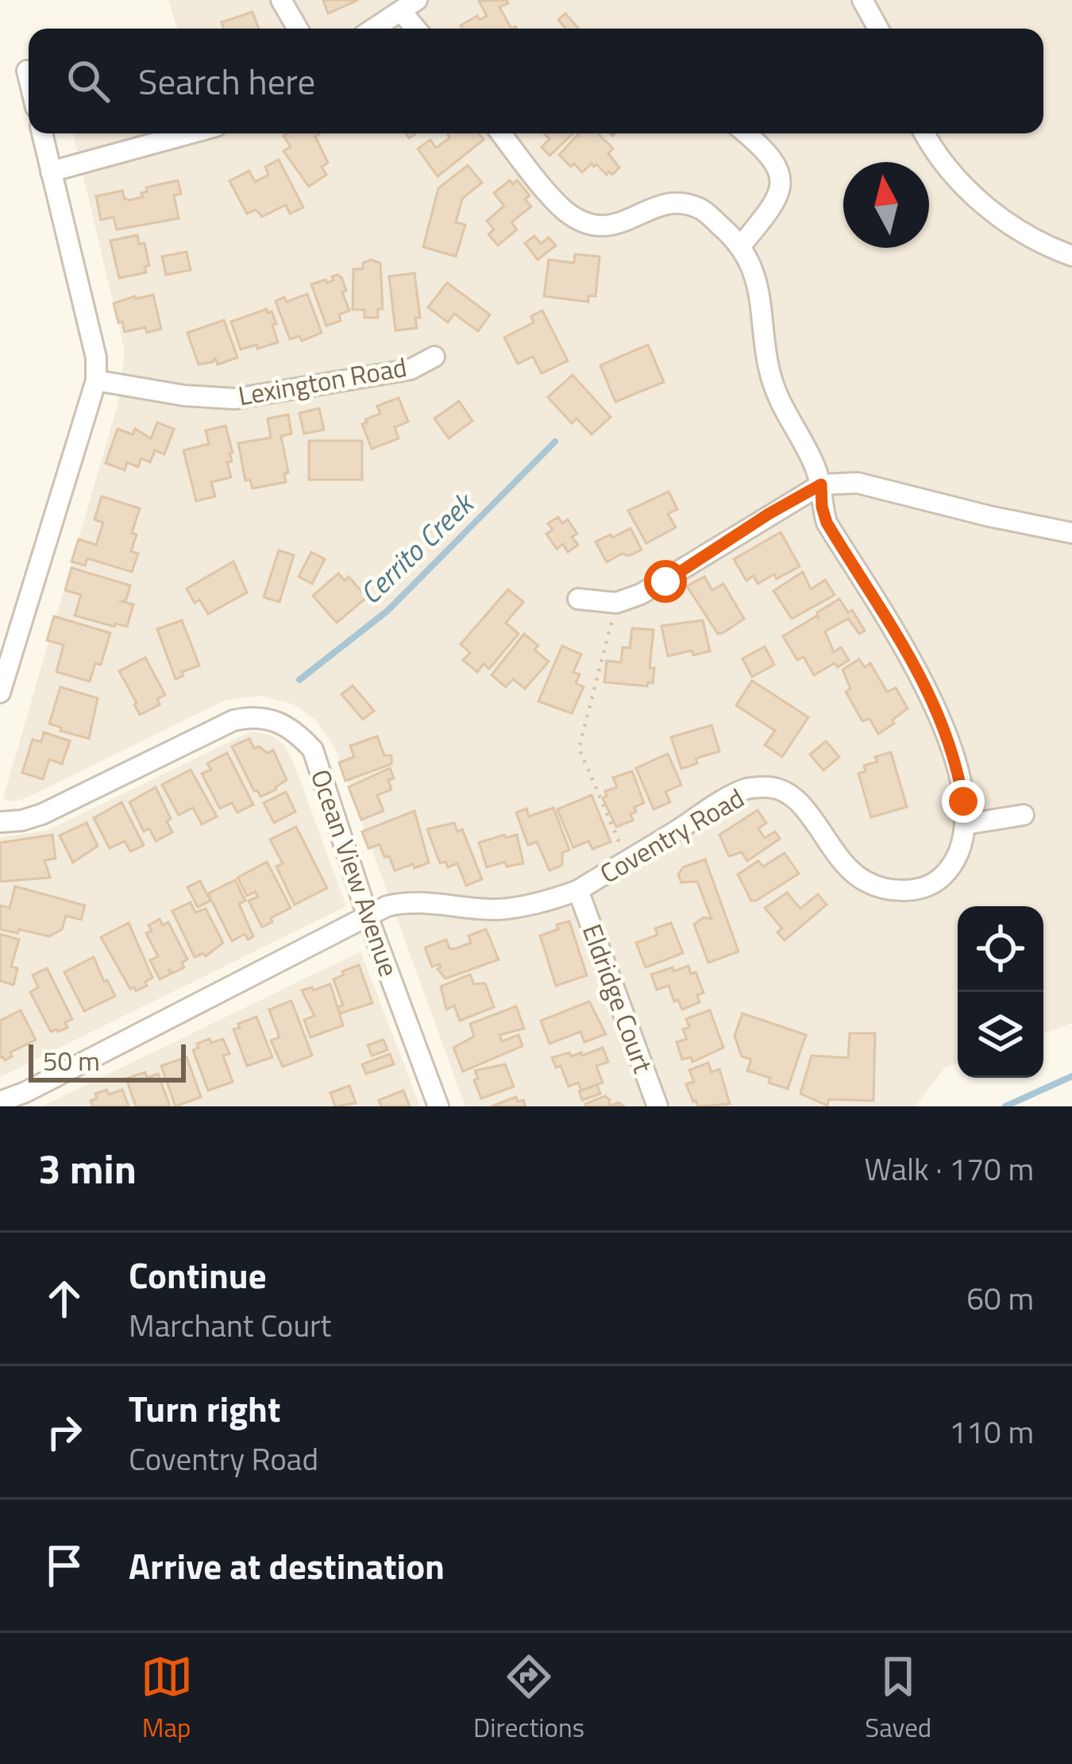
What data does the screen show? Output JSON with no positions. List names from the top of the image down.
{
  "streets": {
    "street": [
      "Lexington Road",
      "Coventry Road",
      "Ocean View Avenue",
      "Eldridge Court"
    ]
  },
  "crossings": [
    ["Coventry Road", "Ocean View Avenue"],
    ["Coventry Road", "Eldridge Court"]
  ],
  "water": ["Cerrito Creek"],
  "scale_bar": "50 m",
  "north": "top",
  "page": {
    "search": "Search here",
    "scale": "50 m",
    "heading": ["3 min", "Walk · 170 m"],
    "list": [
      ["Continue", "Marchant Court", "60 m"],
      ["Turn right", "Coventry Road", "110 m"],
      "Arrive at destination"
    ],
    "nav": ["Map", "Directions", "Saved"]
  }
}
